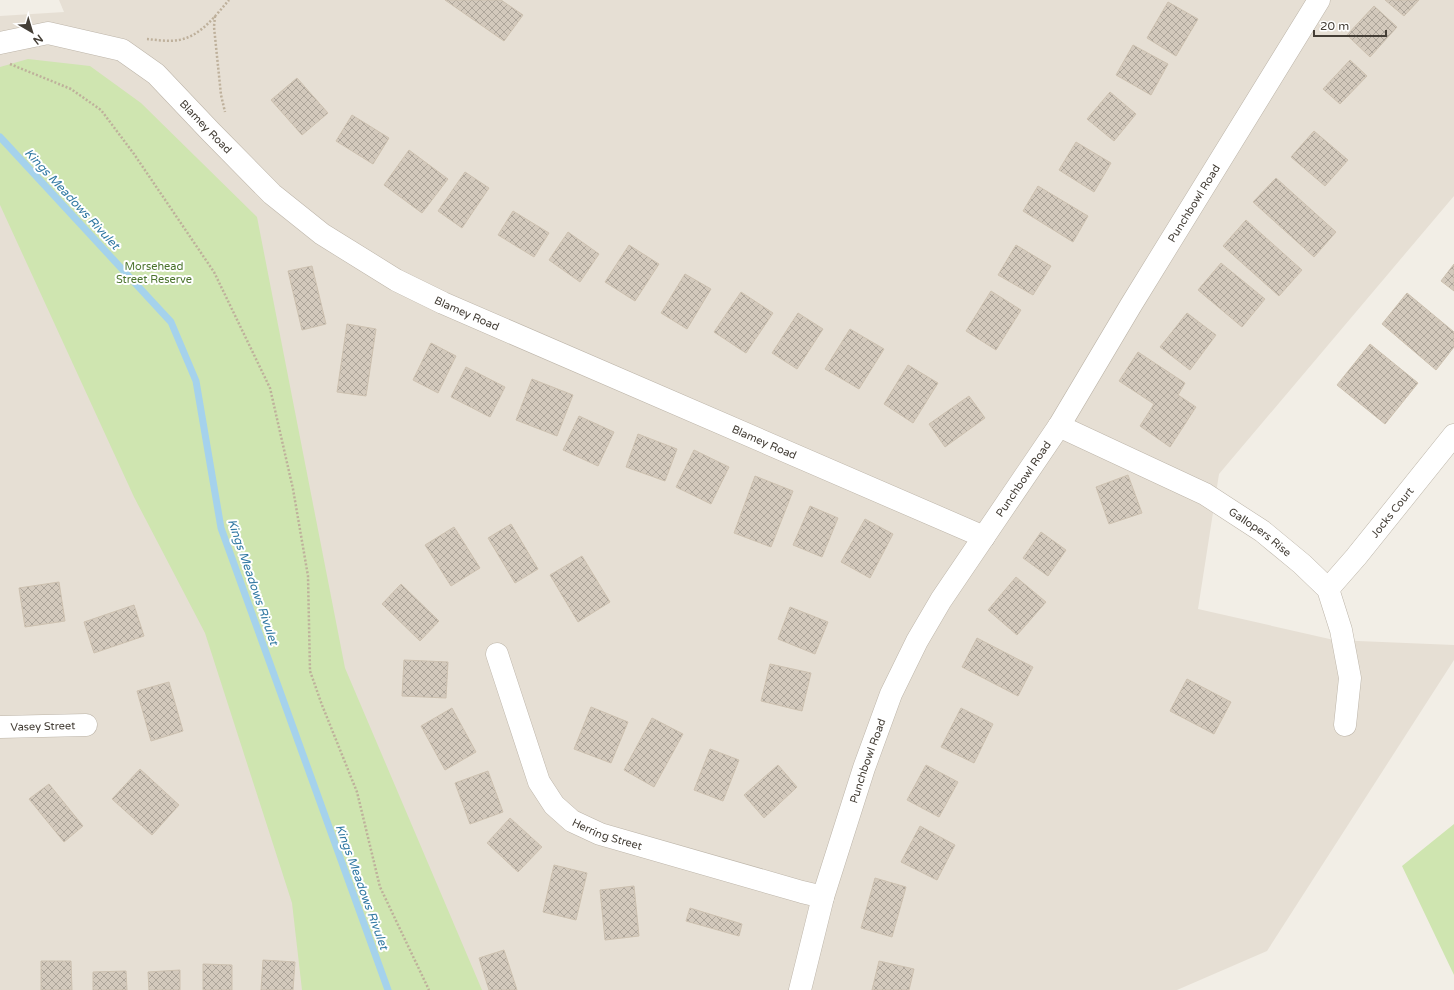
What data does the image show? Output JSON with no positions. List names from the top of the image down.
{
  "streets": {
    "street": [
      "Blamey Road",
      "Punchbowl Road",
      "Jocks Court",
      "Gallopers Rise",
      "Vasey Street",
      "Herring Street"
    ]
  },
  "crossings": [
    ["Blamey Road", "Punchbowl Road"],
    ["Punchbowl Road", "Gallopers Rise"],
    ["Punchbowl Road", "Herring Street"],
    ["Jocks Court", "Gallopers Rise"]
  ],
  "water": ["Kings Meadows Rivulet"],
  "parks": ["Morsehead Street Reserve"],
  "scale_bar": "20 m",
  "north": "bottom right"
}
